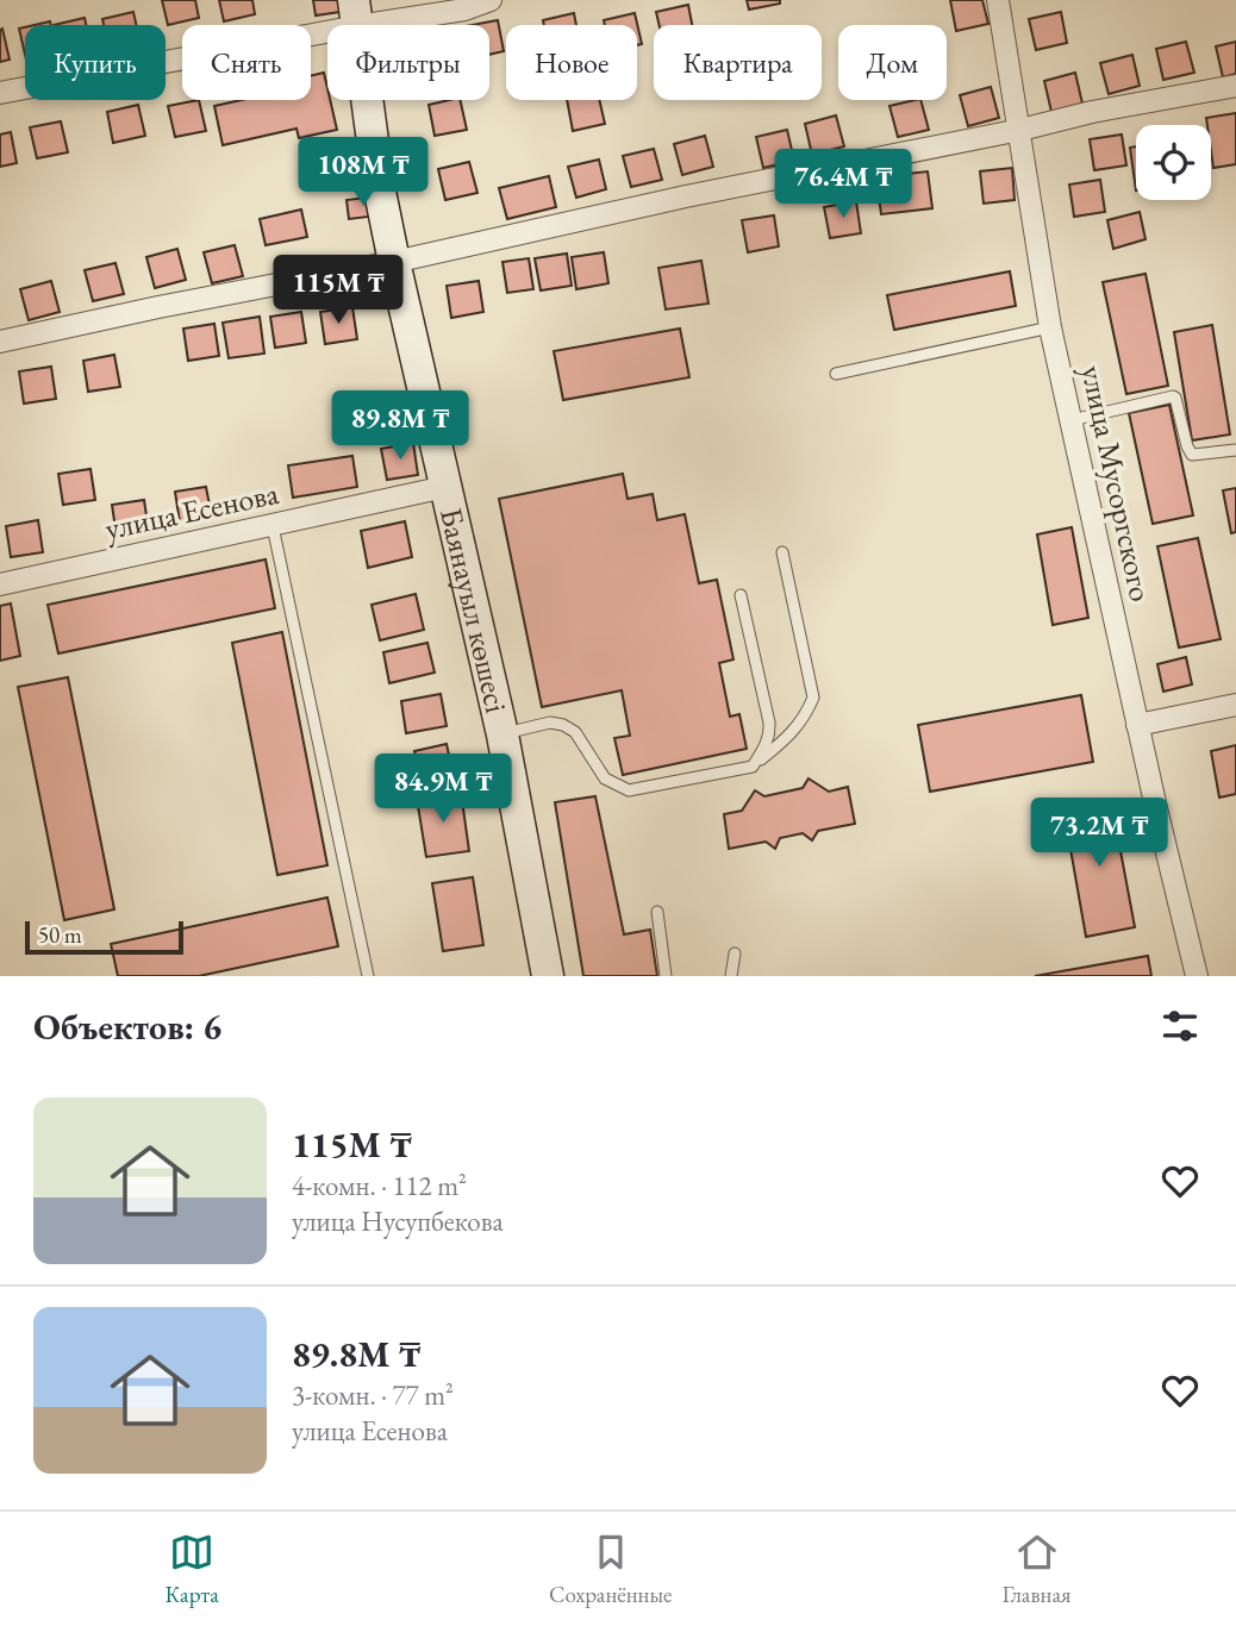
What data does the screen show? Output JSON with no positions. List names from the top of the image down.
{
  "streets": {
    "main road": ["Баянауыл көшесі"],
    "street": ["улица Мусоргского", "улица Есенова"]
  },
  "crossings": [
    ["улица Есенова", "Баянауыл көшесі"]
  ],
  "scale_bar": "50 m",
  "page": {
    "chip": [
      "Купить",
      "Снять",
      "Фильтры",
      "Новое",
      "Квартира",
      "Дом"
    ],
    "price": [
      "108M ₸",
      "76.4M ₸",
      "115M ₸",
      "89.8M ₸",
      "84.9M ₸",
      "73.2M ₸"
    ],
    "scale": "50 m",
    "heading": "Объектов: 6",
    "list": [
      {
        "name": "115M ₸",
        "note": "4-комн. · 112 m² · улица Нусупбекова"
      },
      {
        "name": "89.8M ₸",
        "note": "3-комн. · 77 m² · улица Есенова"
      }
    ],
    "tabs": ["Карта", "Сохранённые", "Главная"]
  }
}
